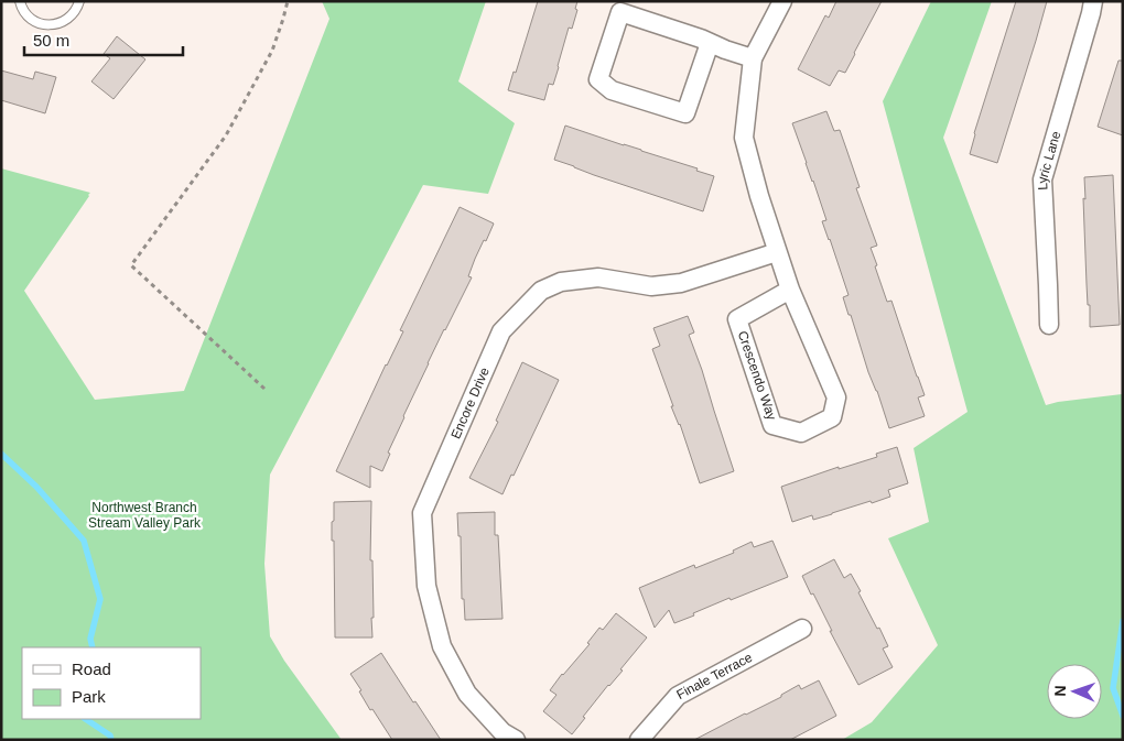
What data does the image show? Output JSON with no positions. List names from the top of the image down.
{
  "streets": {
    "street": [
      "Lyric Lane",
      "Crescendo Way",
      "Encore Drive",
      "Finale Terrace"
    ]
  },
  "crossings": [
    ["Crescendo Way", "Encore Drive"]
  ],
  "parks": ["Northwest Branch Stream Valley Park"],
  "legend": ["Road", "Park"],
  "scale_bar": "50 m",
  "north": "left"
}
